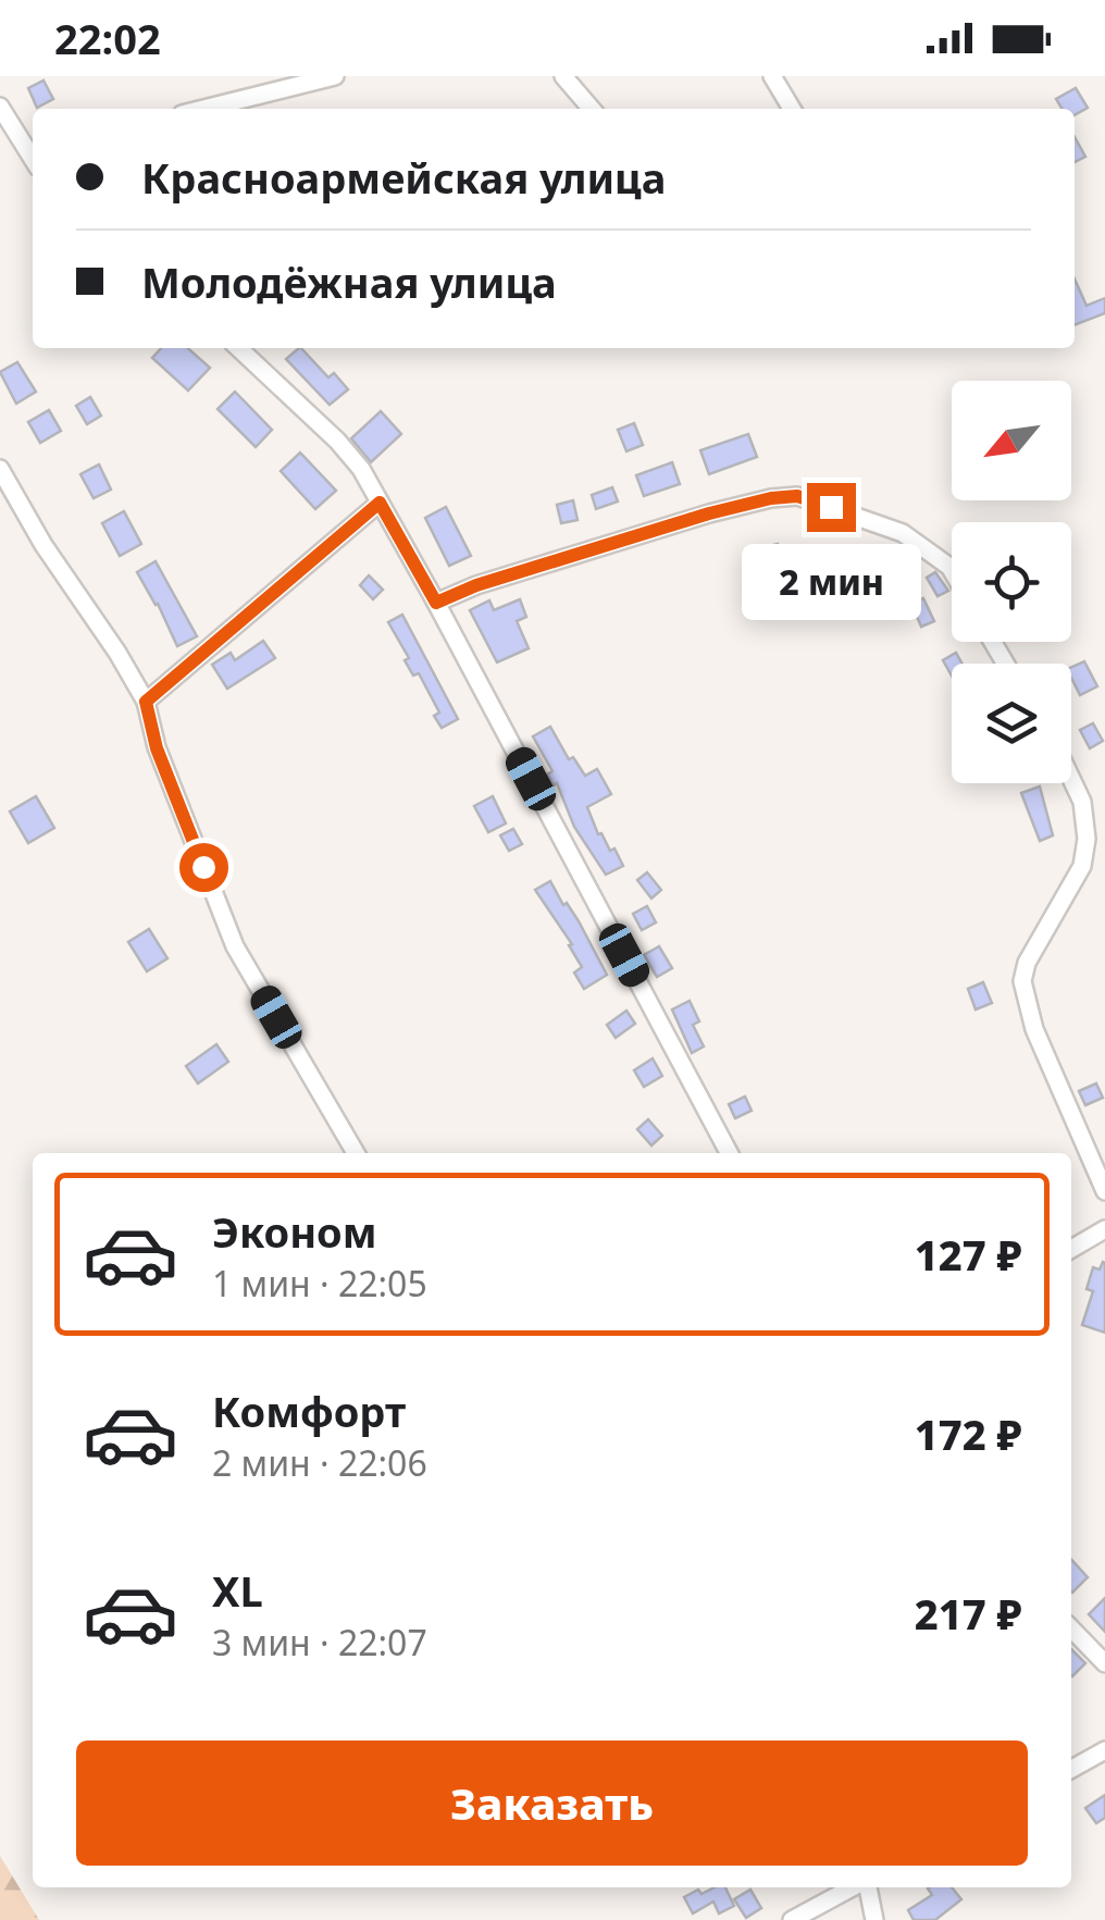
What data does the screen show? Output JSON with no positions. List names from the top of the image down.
{
  "north": "bottom left",
  "page": {
    "status": "22:02",
    "banner": ["Красноармейская улица", "Молодёжная улица"],
    "bubble": "2 мин",
    "list": [
      {
        "name": "Эконом",
        "note": "1 мин · 22:05",
        "value": "127 ₽"
      },
      {
        "name": "Комфорт",
        "note": "2 мин · 22:06",
        "value": "172 ₽"
      },
      {
        "name": "XL",
        "note": "3 мин · 22:07",
        "value": "217 ₽"
      }
    ],
    "buttons": "Заказать"
  }
}
